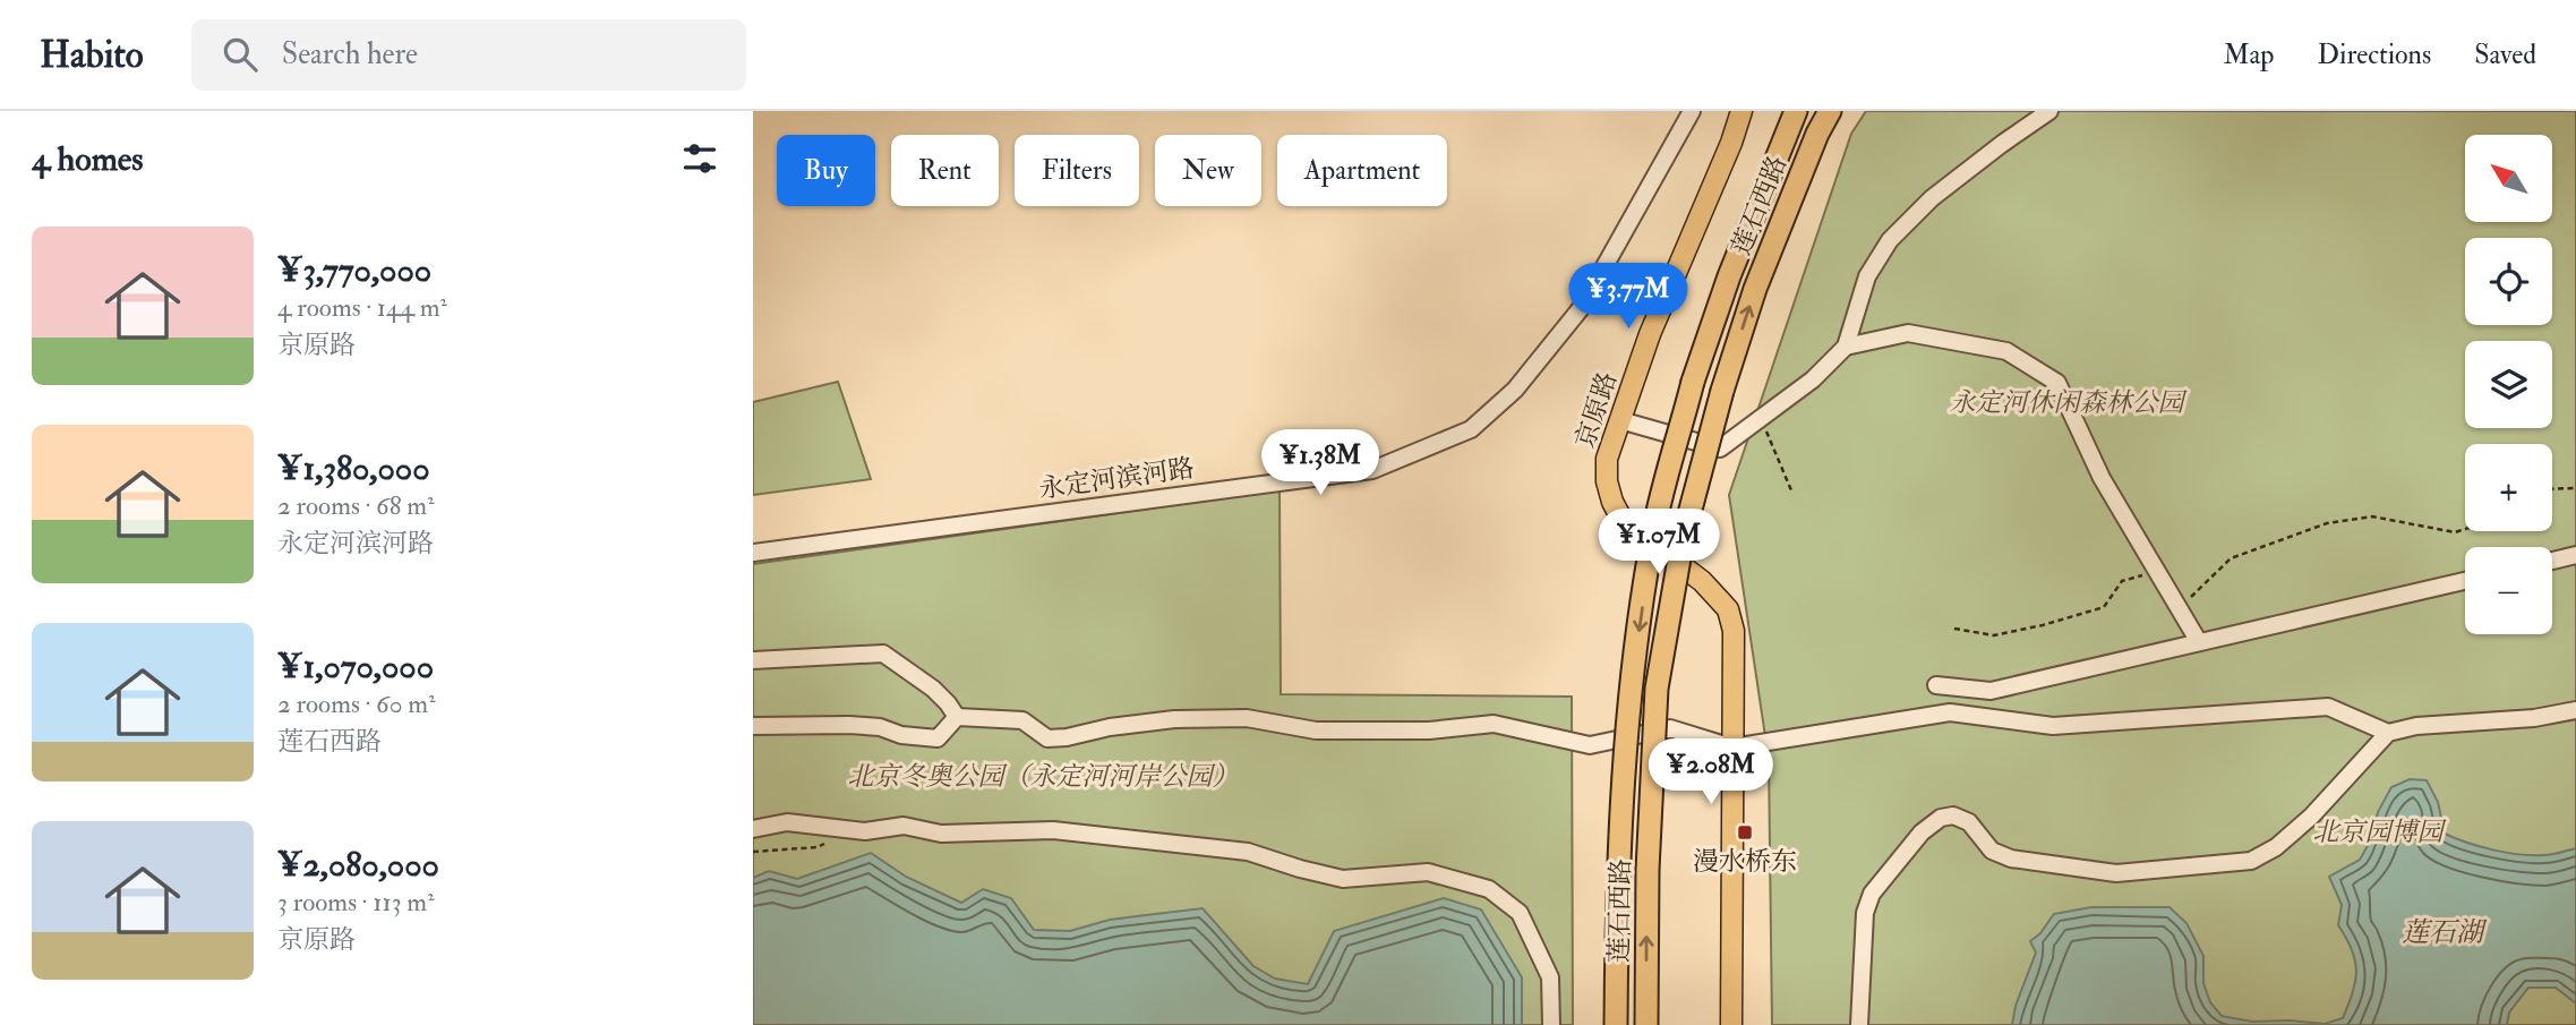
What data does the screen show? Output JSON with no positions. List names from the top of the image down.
{
  "streets": {
    "highway": ["莲石西路"],
    "main road": ["京原路"],
    "street": ["永定河滨河路"]
  },
  "water": ["莲石湖"],
  "parks": ["永定河休闲森林公园", "北京冬奥公园（永定河河岸公园）", "北京园博园"],
  "places": {
    "transit": ["漫水桥东"]
  },
  "north": "top left",
  "page": {
    "header": "Habito",
    "search": "Search here",
    "nav": ["Map", "Directions", "Saved"],
    "heading": "4 homes",
    "map_buttons": ["+", "−"],
    "chip": [
      "Buy",
      "Rent",
      "Filters",
      "New",
      "Apartment"
    ],
    "list": [
      {
        "name": "¥3,770,000",
        "note": "4 rooms · 144 m² · 京原路"
      },
      {
        "name": "¥1,380,000",
        "note": "2 rooms · 68 m² · 永定河滨河路"
      },
      {
        "name": "¥1,070,000",
        "note": "2 rooms · 60 m² · 莲石西路"
      },
      {
        "name": "¥2,080,000",
        "note": "3 rooms · 113 m² · 京原路"
      }
    ],
    "price": [
      "¥3.77M",
      "¥1.38M",
      "¥1.07M",
      "¥2.08M"
    ]
  }
}
